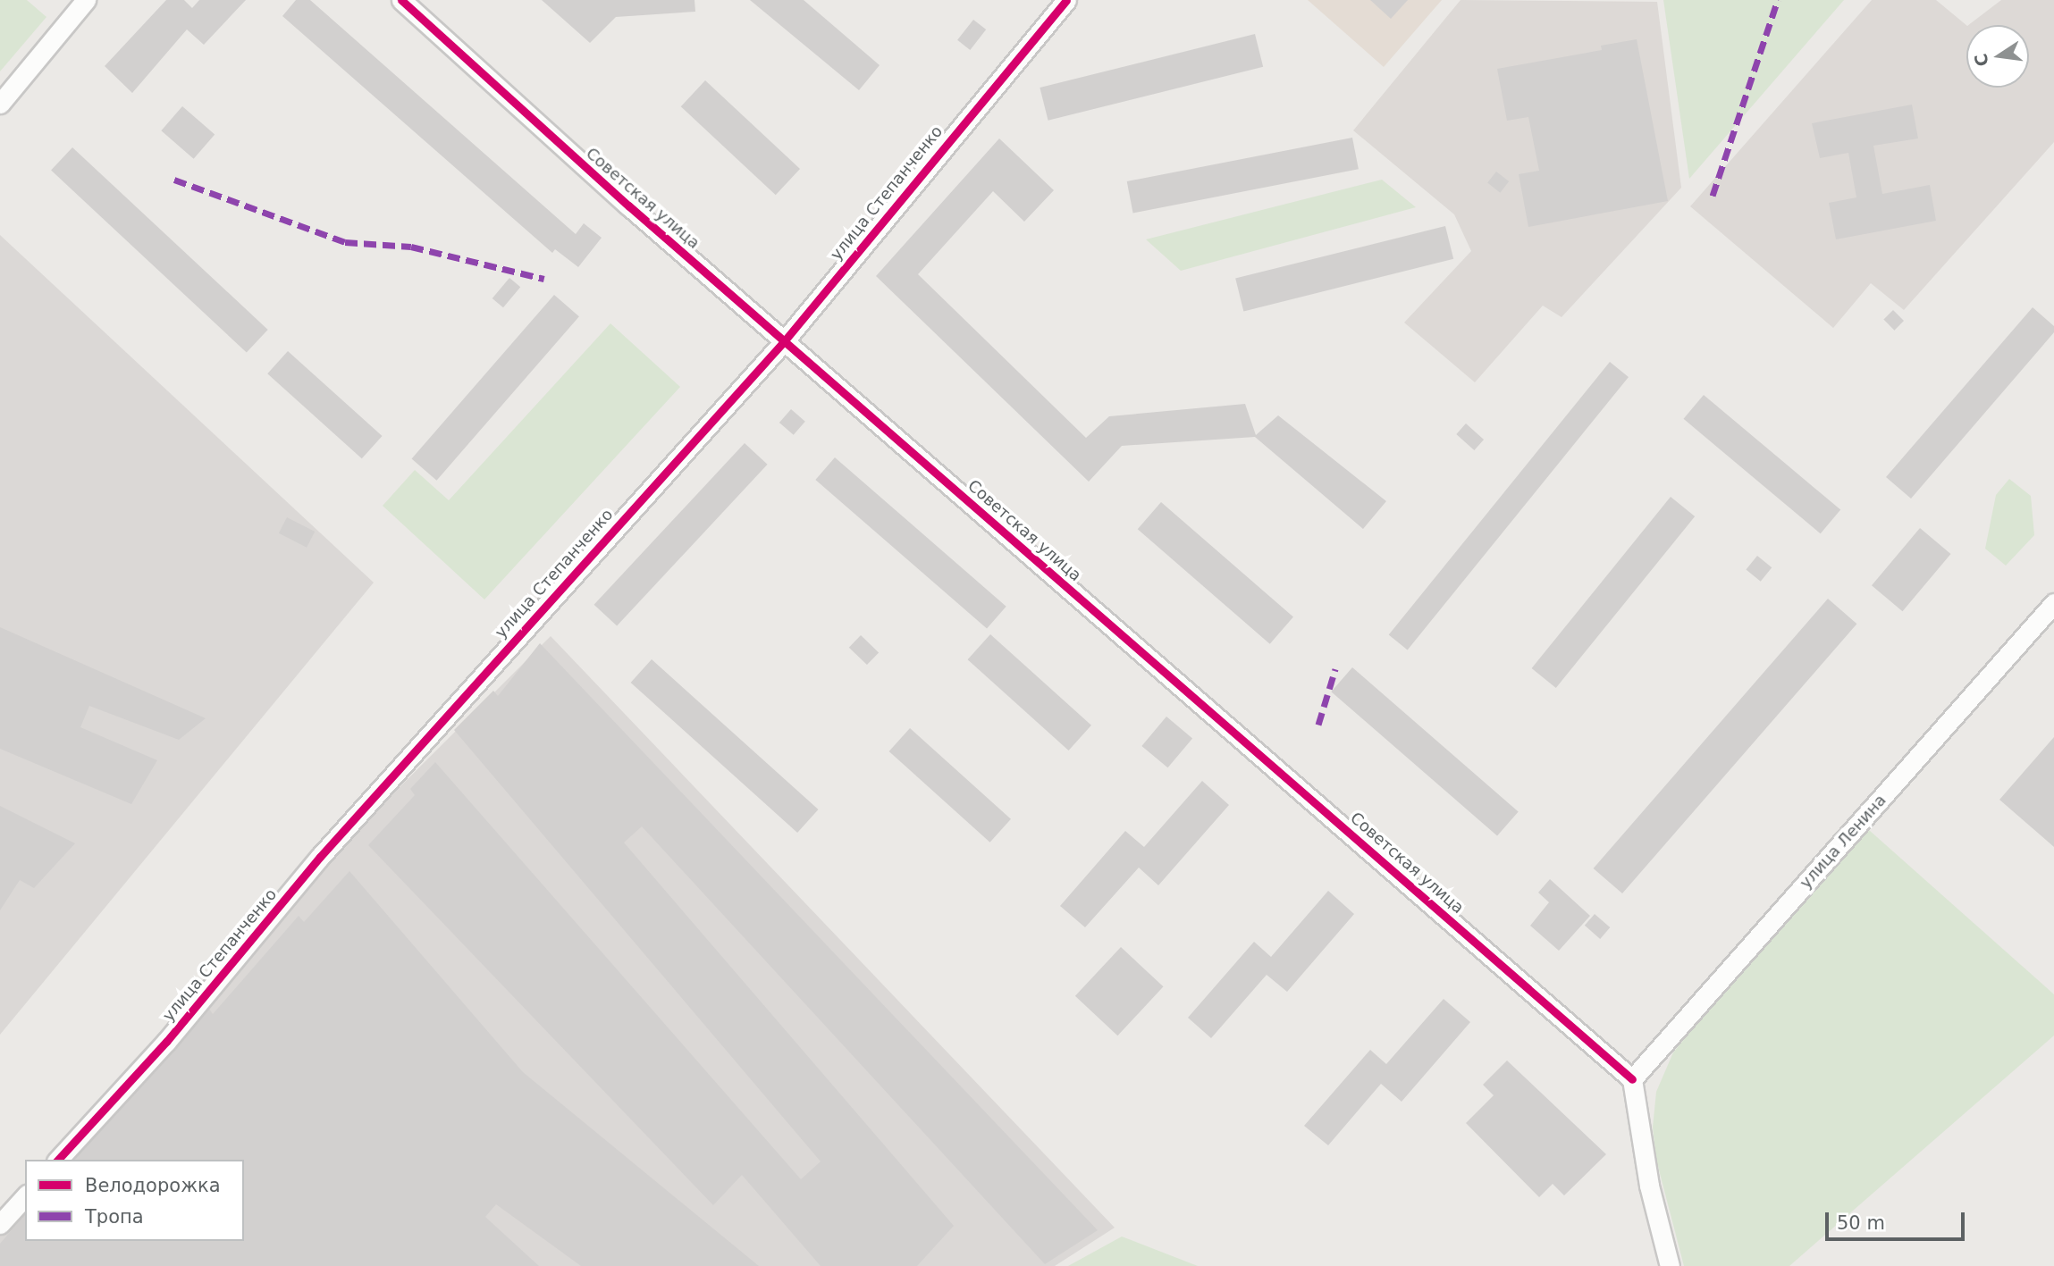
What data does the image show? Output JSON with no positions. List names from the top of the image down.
{
  "streets": {
    "street": ["улица Степанченко", "Советская улица", "улица Ленина"]
  },
  "crossings": [
    ["улица Степанченко", "Советская улица"],
    ["Советская улица", "улица Ленина"]
  ],
  "legend": ["Велодорожка", "Тропа"],
  "scale_bar": "50 m",
  "north": "left"
}
